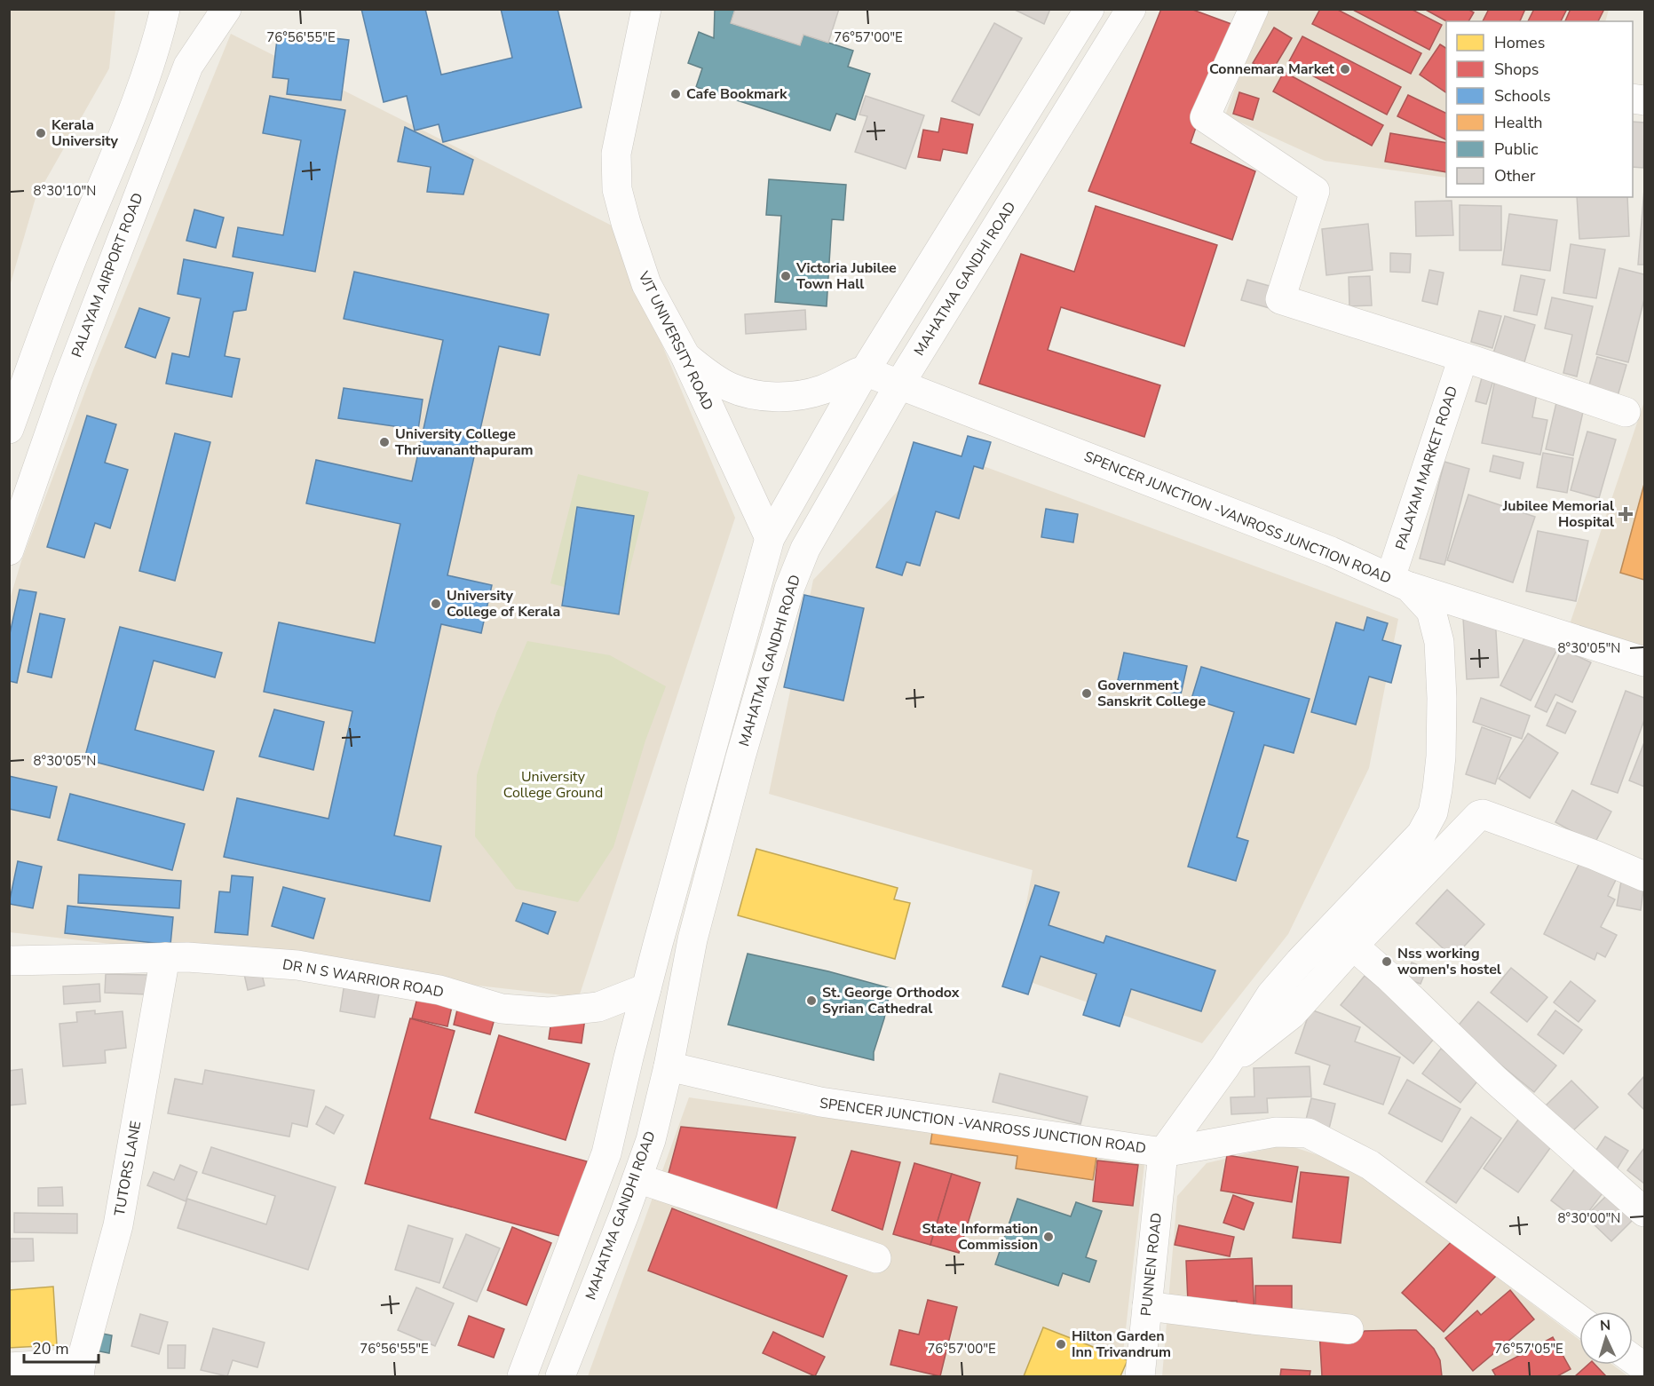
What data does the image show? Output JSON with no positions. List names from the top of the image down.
{
  "streets": {
    "street": [
      "PALAYAM AIRPORT ROAD",
      "MAHATMA GANDHI ROAD",
      "VJT UNIVERSITY ROAD",
      "PALAYAM MARKET ROAD",
      "SPENCER JUNCTION -VANROSS JUNCTION ROAD",
      "DR N S WARRIOR ROAD",
      "TUTORS LANE",
      "PUNNEN ROAD"
    ]
  },
  "crossings": [
    ["MAHATMA GANDHI ROAD", "VJT UNIVERSITY ROAD"],
    ["MAHATMA GANDHI ROAD", "SPENCER JUNCTION -VANROSS JUNCTION ROAD"],
    ["MAHATMA GANDHI ROAD", "DR N S WARRIOR ROAD"],
    ["PALAYAM MARKET ROAD", "SPENCER JUNCTION -VANROSS JUNCTION ROAD"],
    ["SPENCER JUNCTION -VANROSS JUNCTION ROAD", "PUNNEN ROAD"],
    ["DR N S WARRIOR ROAD", "TUTORS LANE"]
  ],
  "parks": ["University College Ground"],
  "places": {
    "other": [
      "Connemara Market",
      "Cafe Bookmark",
      "Kerala University",
      "Victoria Jubilee Town Hall",
      "University College Thriuvananthapuram",
      "University College of Kerala",
      "Government Sanskrit College",
      "Nss working women's hostel",
      "St. George Orthodox Syrian Cathedral",
      "State Information Commission",
      "Hilton Garden Inn Trivandrum"
    ],
    "health": ["Jubilee Memorial Hospital"]
  },
  "legend": [
    "Homes",
    "Shops",
    "Schools",
    "Health",
    "Public",
    "Other"
  ],
  "scale_bar": "20 m",
  "north": "top",
  "coordinates": [
    "76°56'55\"E",
    "76°57'00\"E",
    "8°30'10\"N",
    "8°30'05\"N",
    "8°30'00\"N",
    "76°57'05\"E"
  ]
}
